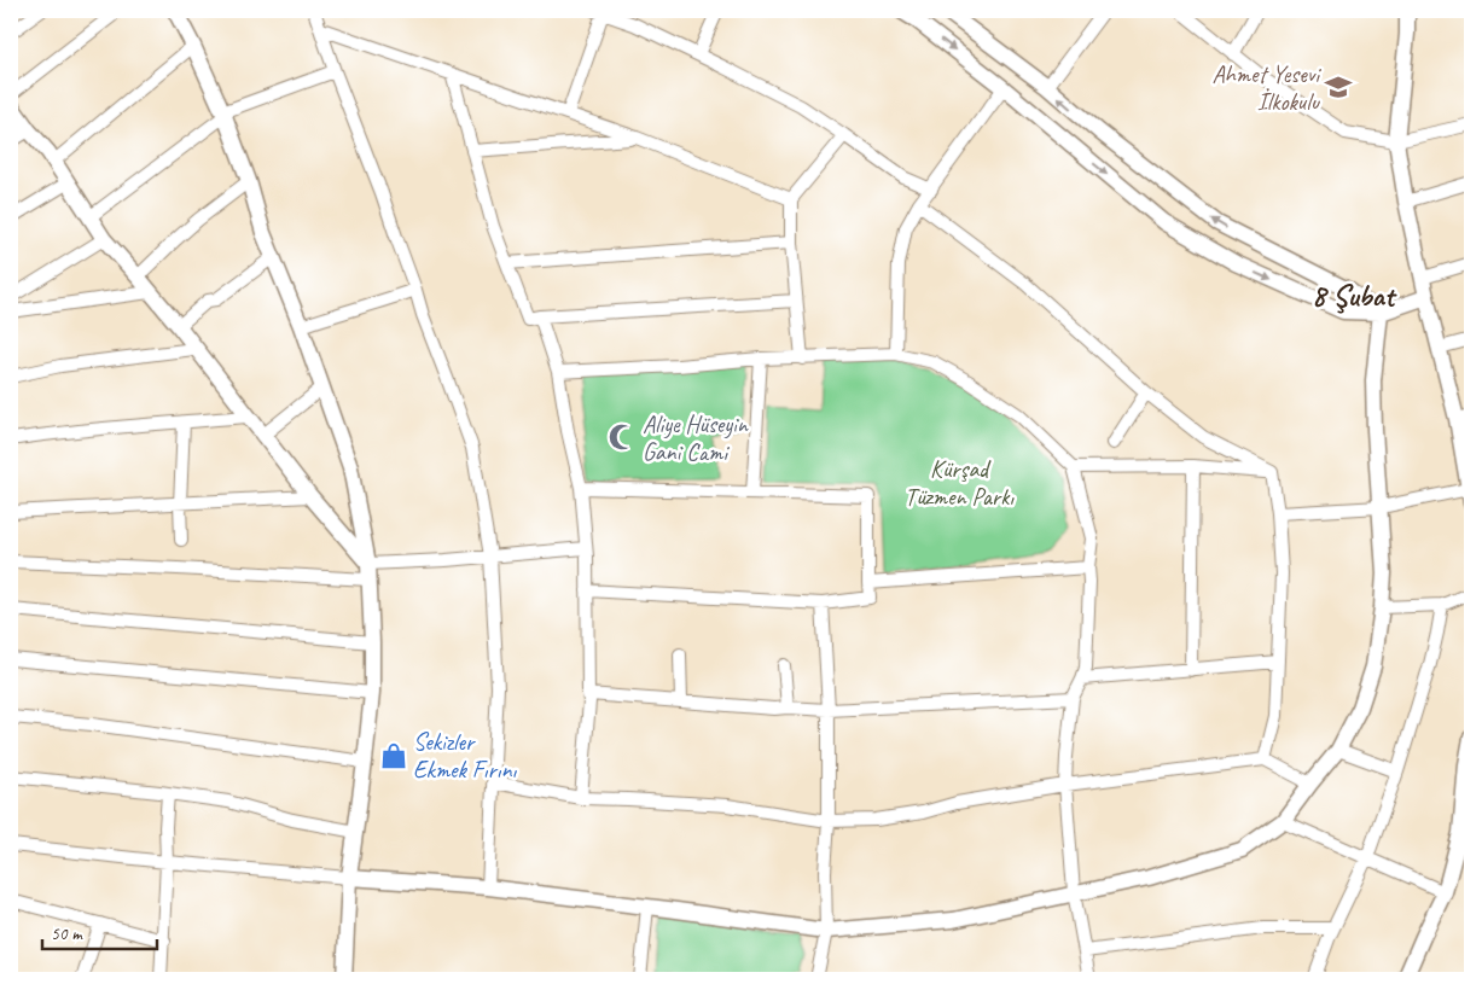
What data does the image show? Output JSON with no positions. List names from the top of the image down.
{
  "districts": ["8 Şubat"],
  "parks": ["Kürşad Tüzmen Parkı"],
  "places": {
    "school or university": ["Ahmet Yesevi İlkokulu"],
    "mosque": ["Aliye Hüseyin Gani Cami"],
    "shop": ["Sekizler Ekmek Fırını"]
  },
  "scale_bar": "50 m"
}
